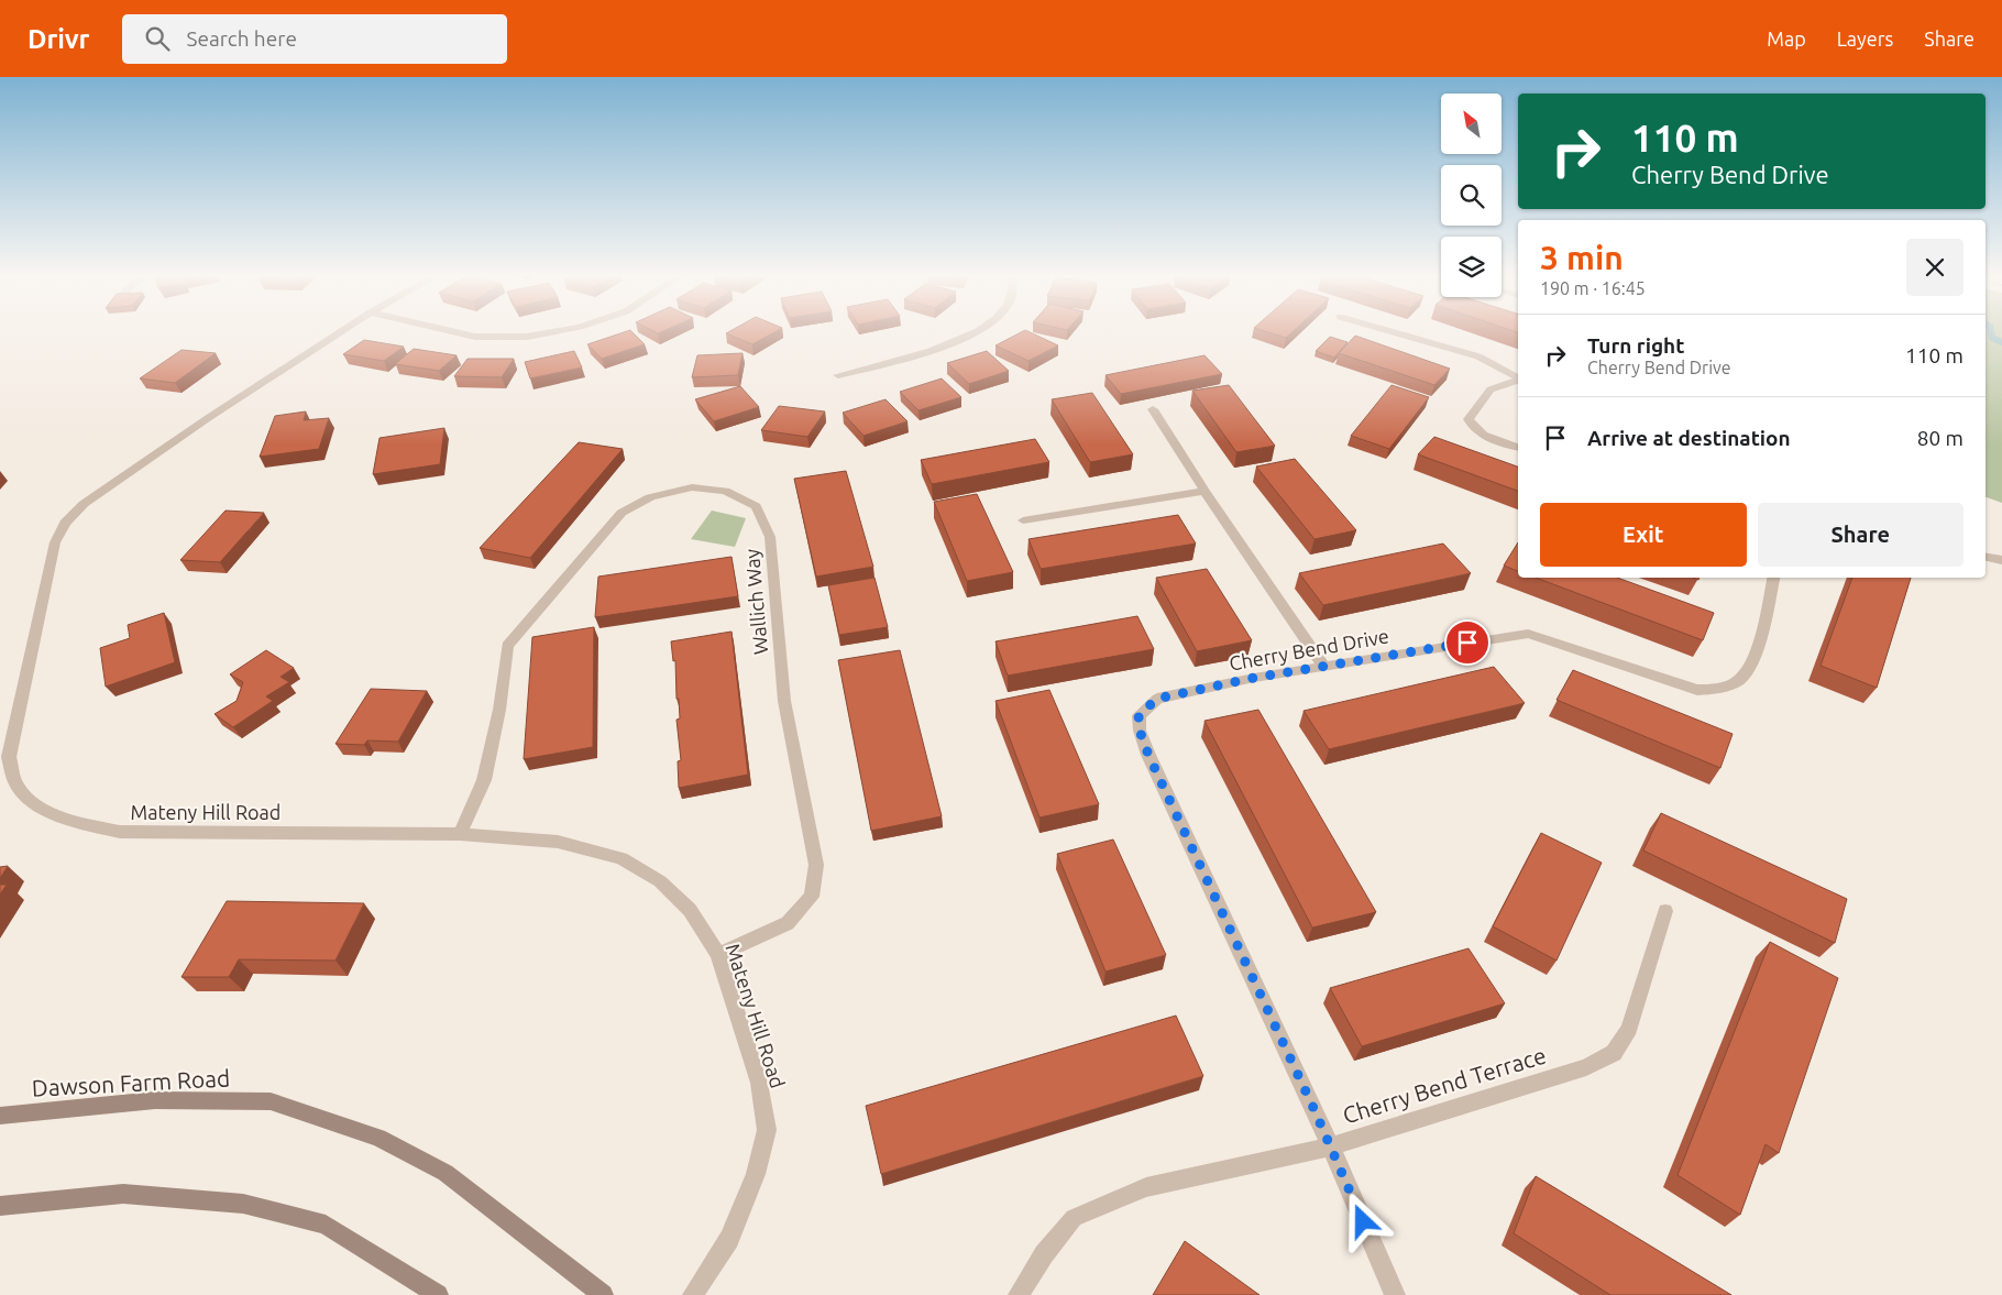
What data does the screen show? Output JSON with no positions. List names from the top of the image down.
{
  "streets": {
    "street": [
      "Wallich Way",
      "Cherry Bend Drive",
      "Mateny Hill Road",
      "Dawson Farm Road",
      "Cherry Bend Terrace"
    ]
  },
  "crossings": [
    ["Wallich Way", "Mateny Hill Road"],
    ["Cherry Bend Drive", "Cherry Bend Terrace"]
  ],
  "north": "top left",
  "page": {
    "header": "Drivr",
    "search": "Search here",
    "nav": ["Map", "Layers", "Share"],
    "turn": ["110 m", "Cherry Bend Drive"],
    "heading": ["3 min", "190 m · 16:45"],
    "list": [
      {
        "name": "Turn right",
        "note": "Cherry Bend Drive",
        "value": "110 m"
      },
      {
        "name": "Arrive at destination",
        "value": "80 m"
      }
    ],
    "buttons": ["Exit", "Share"]
  }
}
